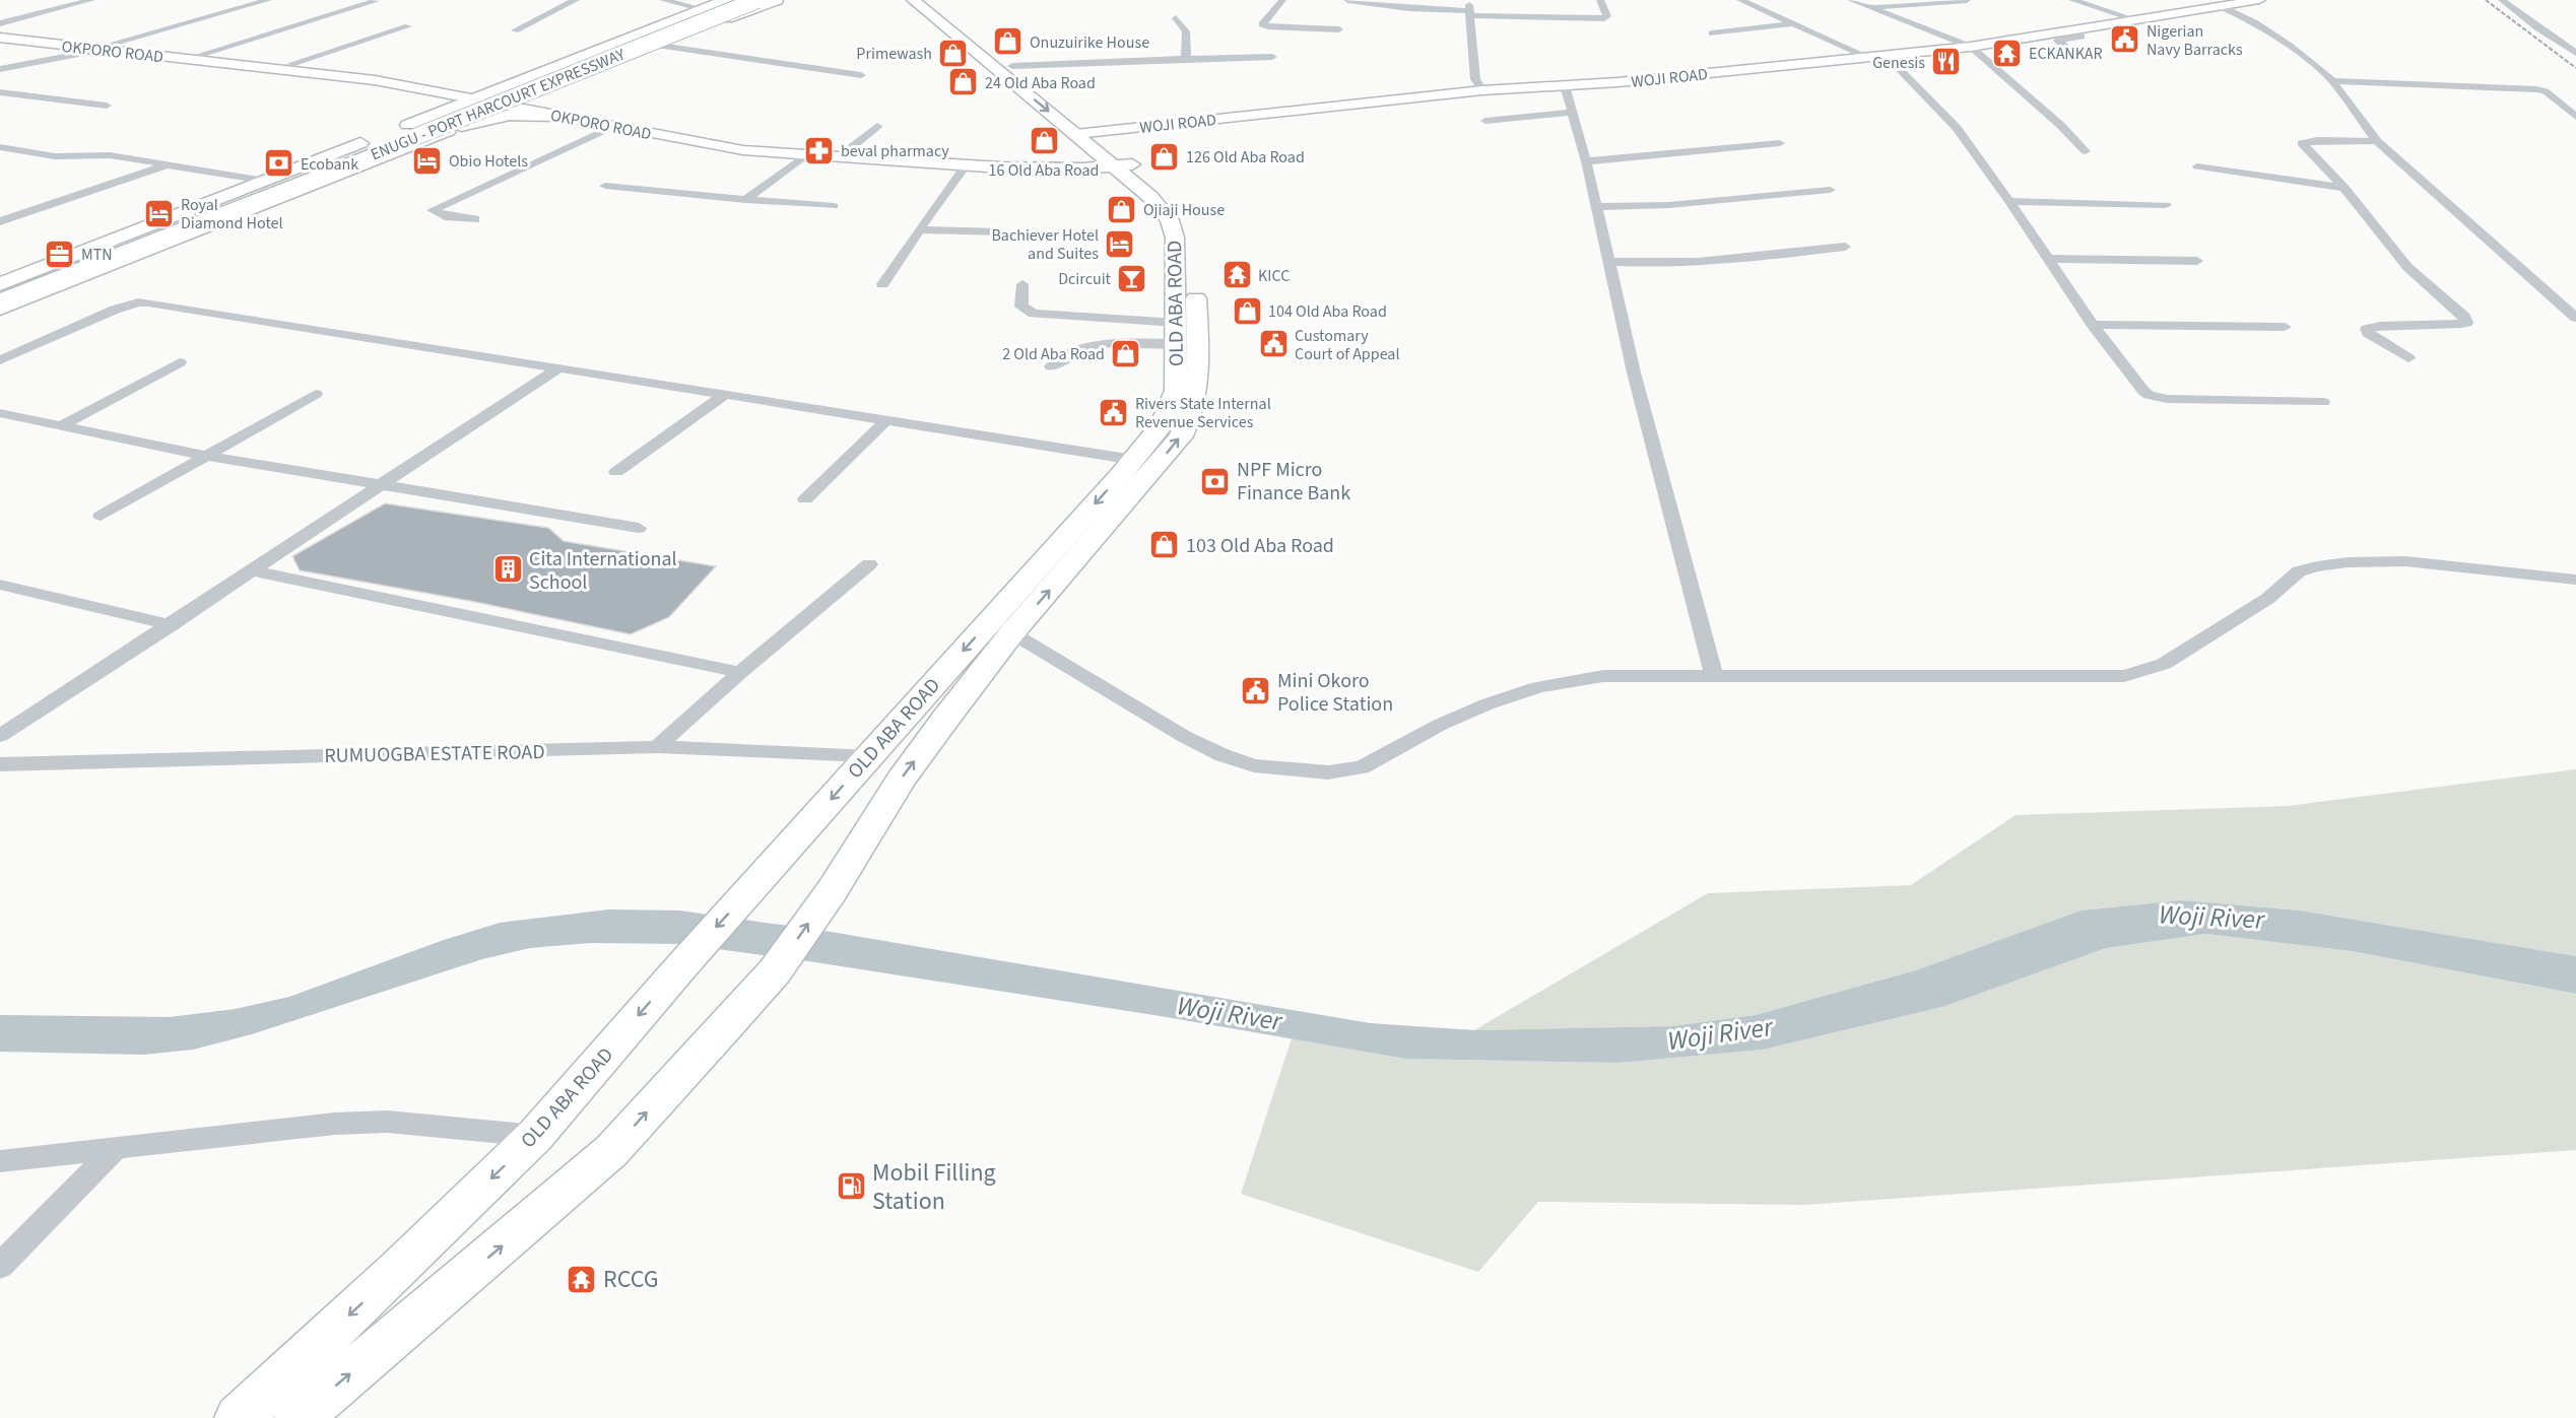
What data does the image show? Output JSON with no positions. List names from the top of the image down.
{
  "streets": {
    "highway": ["ENUGU - PORT HARCOURT EXPRESSWAY"],
    "main road": ["OKPORO ROAD", "WOJI ROAD", "OLD ABA ROAD"],
    "street": ["RUMUOGBA ESTATE ROAD"]
  },
  "crossings": [
    ["OKPORO ROAD", "OLD ABA ROAD"],
    ["WOJI ROAD", "OLD ABA ROAD"],
    ["OLD ABA ROAD", "RUMUOGBA ESTATE ROAD"]
  ],
  "water": ["Woji River"],
  "places": {
    "public building": [
      "Nigerian Navy Barracks",
      "Customary Court of Appeal",
      "Rivers State Internal Revenue Services",
      "Mini Okoro Police Station"
    ],
    "shop": [
      "Onuzuirike House",
      "Primewash",
      "24 Old Aba Road",
      "16 Old Aba Road",
      "126 Old Aba Road",
      "Ojiaji House",
      "104 Old Aba Road",
      "2 Old Aba Road",
      "103 Old Aba Road"
    ],
    "temple": ["ECKANKAR", "KICC", "RCCG"],
    "restaurant": ["Genesis"],
    "pharmacy": ["beval pharmacy"],
    "hotel": ["Obio Hotels", "Royal Diamond Hotel", "Bachiever Hotel and Suites"],
    "bank": ["Ecobank", "NPF Micro Finance Bank"],
    "office": ["MTN"],
    "bar": ["Dcircuit"],
    "building": ["Cita International School"],
    "fuel station": ["Mobil Filling Station"]
  }
}
